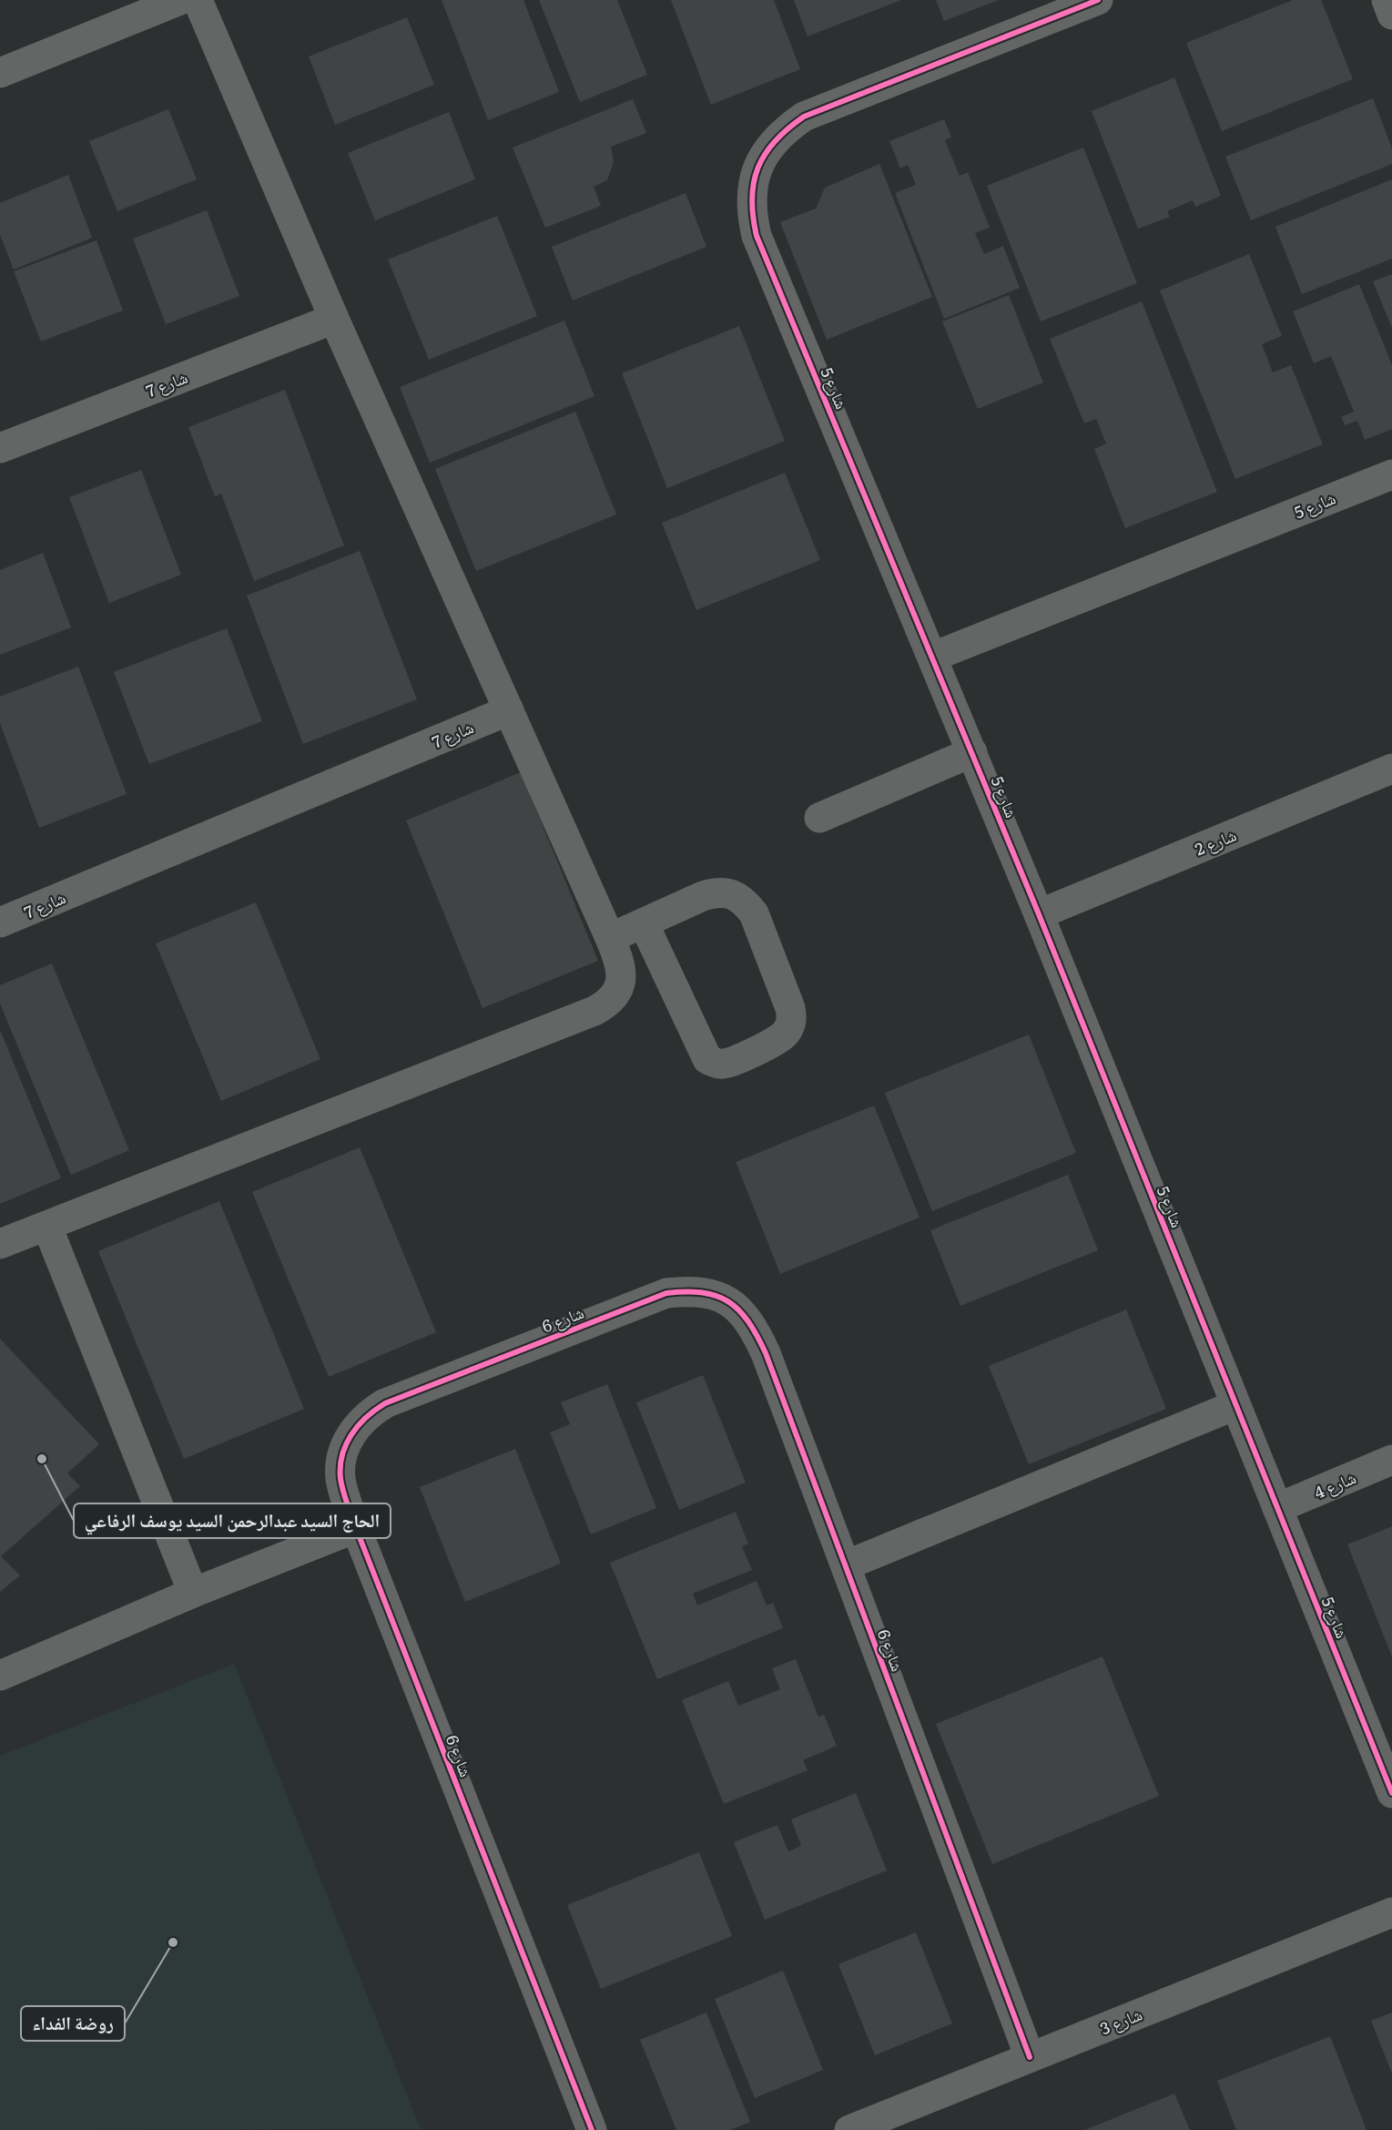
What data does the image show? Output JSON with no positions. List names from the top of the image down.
{
  "streets": {
    "street": [
      "شارع 7",
      "شارع 5",
      "شارع 2",
      "شارع 6",
      "شارع 4",
      "شارع 3"
    ]
  },
  "crossings": [
    ["شارع 5", "شارع 2"],
    ["شارع 5", "شارع 4"],
    ["شارع 6", "شارع 3"]
  ],
  "places": ["الحاج السيد عبدالرحمن السيد يوسف الرفاعي", "روضة الفداء"]
}
